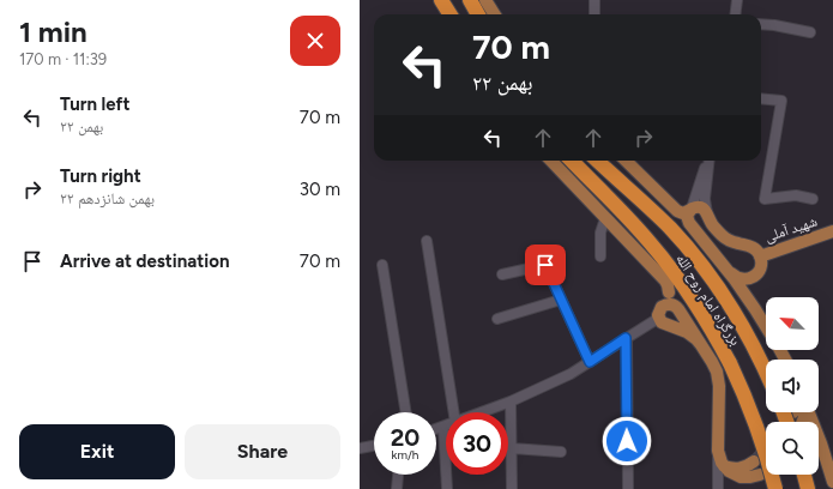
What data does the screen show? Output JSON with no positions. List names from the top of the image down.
{
  "streets": {
    "highway": ["بزرگراه امام روح الله"],
    "main road": ["شهید آملی"]
  },
  "north": "top left",
  "page": {
    "heading": ["1 min", "170 m · 11:39"],
    "turn": ["70 m", "۲۲ بهمن"],
    "list": [
      {
        "name": "Turn left",
        "note": "۲۲ بهمن",
        "value": "70 m"
      },
      {
        "name": "Turn right",
        "note": "۲۲ بهمن شانزدهم",
        "value": "30 m"
      },
      {
        "name": "Arrive at destination",
        "value": "70 m"
      }
    ],
    "speed": "20 km/h",
    "limit": "30",
    "buttons": ["Exit", "Share"]
  }
}
